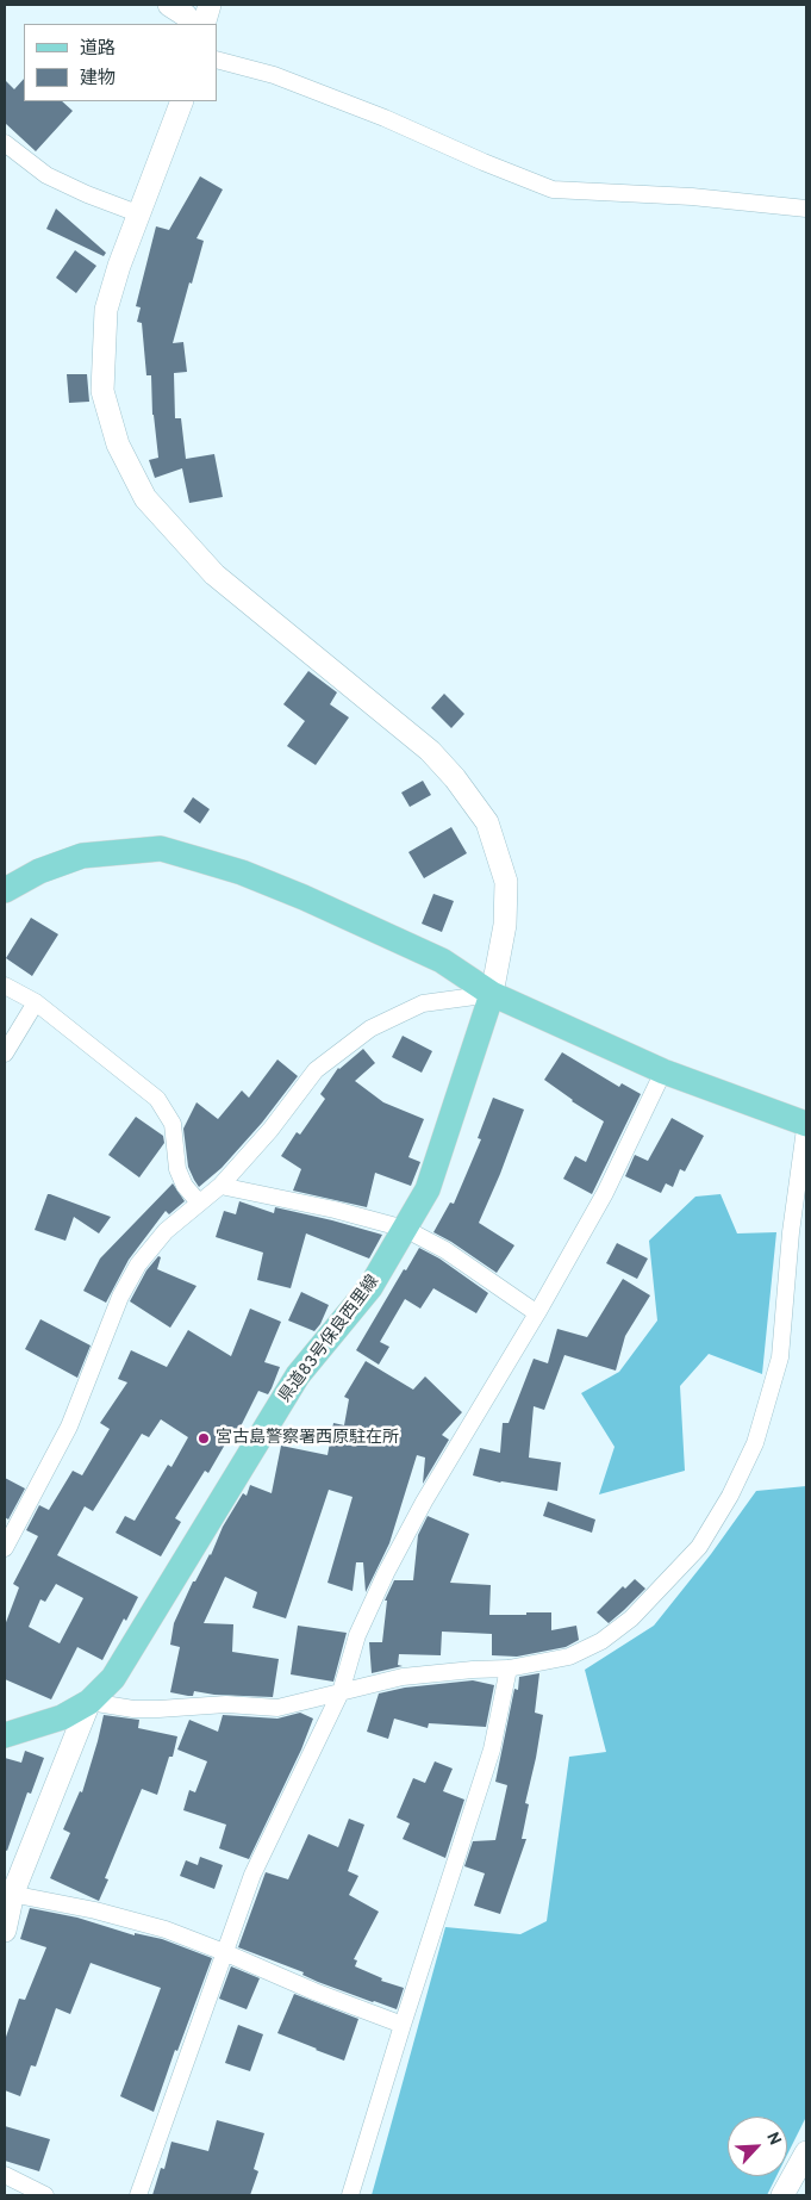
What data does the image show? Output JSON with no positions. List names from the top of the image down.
{
  "streets": {
    "main road": ["県道83号保良西里線"]
  },
  "places": ["宮古島警察署西原駐在所"],
  "legend": ["道路", "建物"],
  "north": "top right"
}
